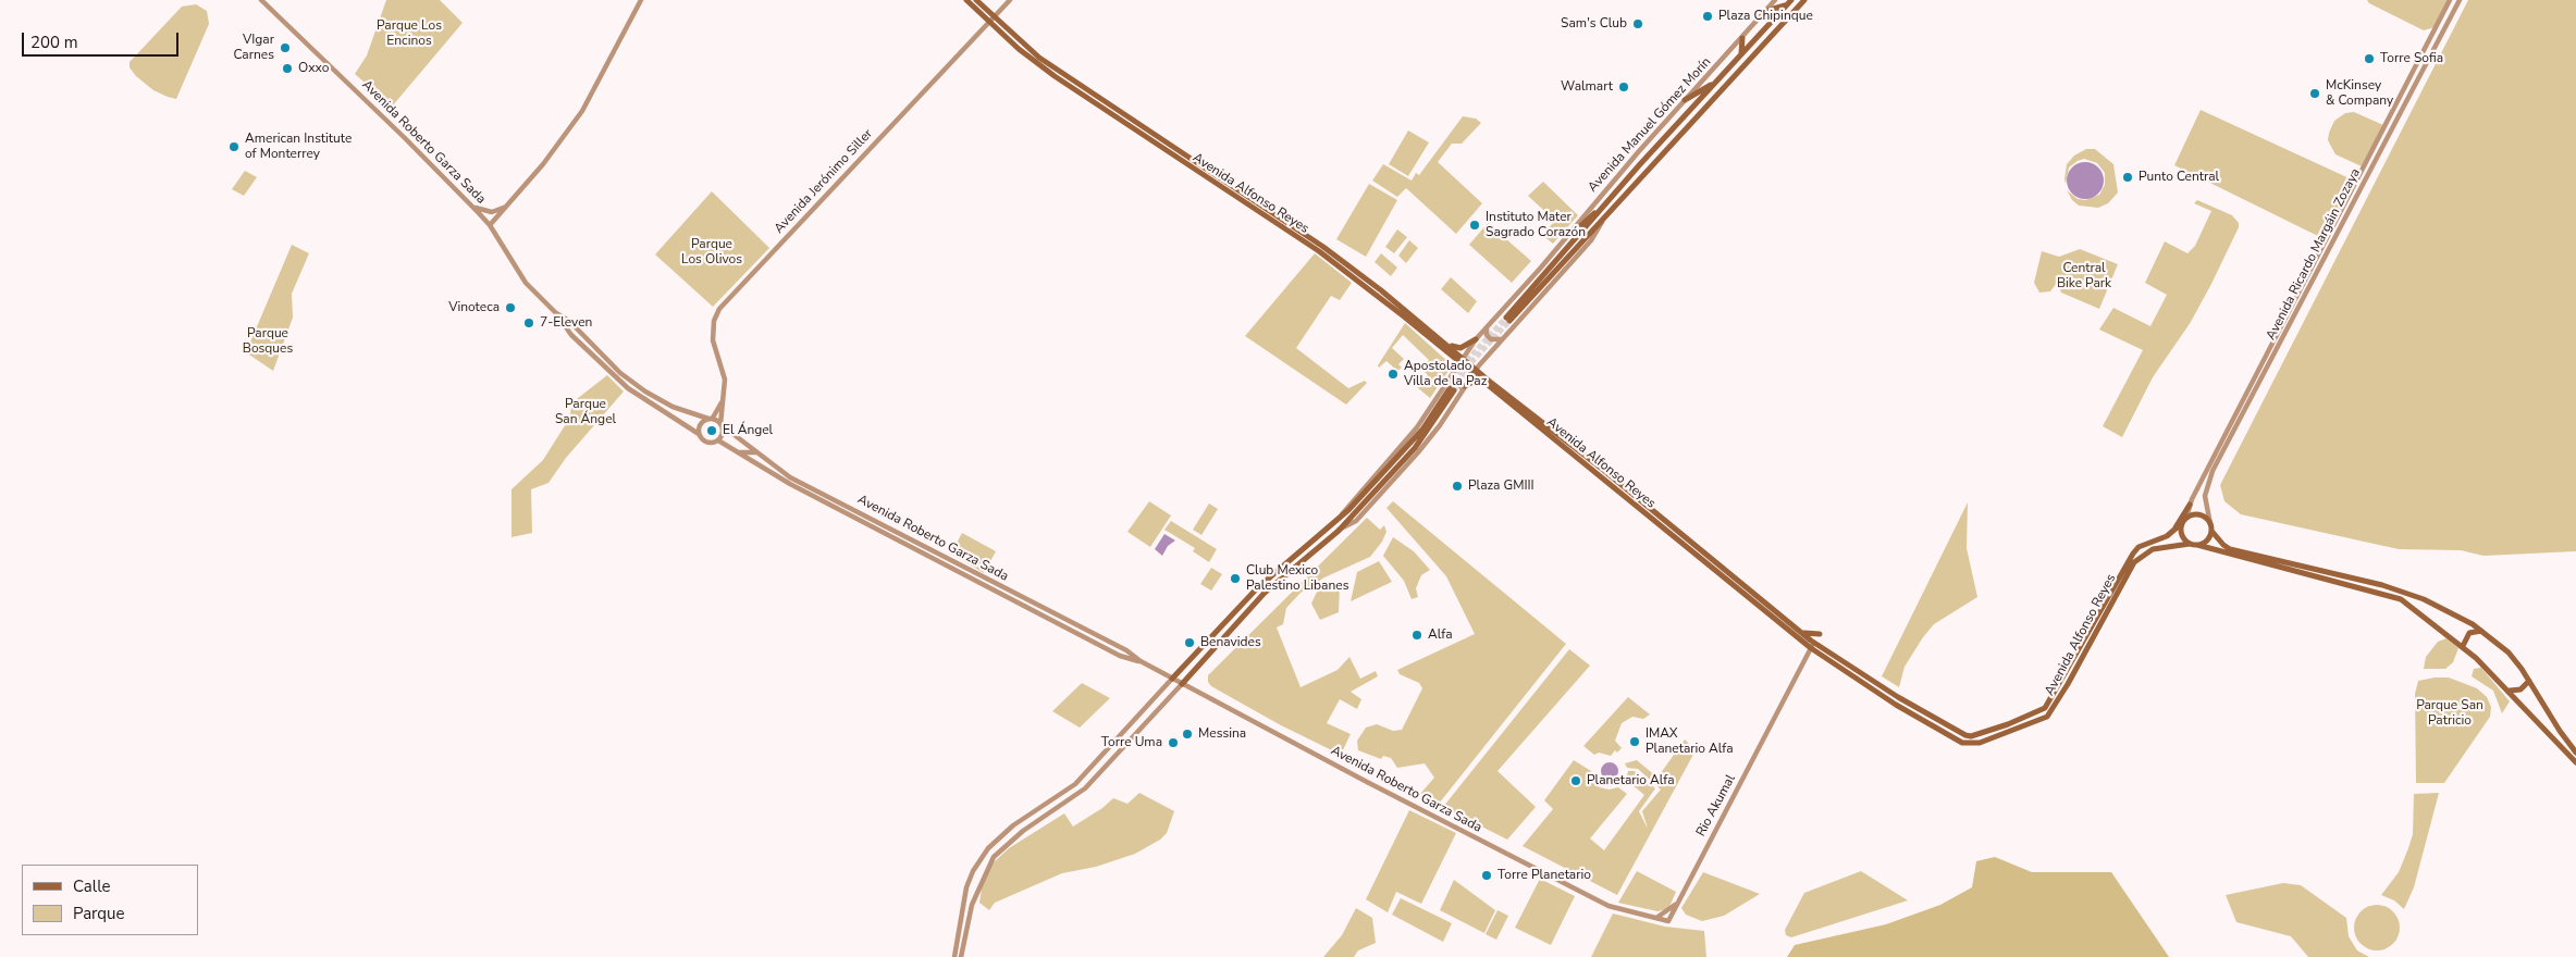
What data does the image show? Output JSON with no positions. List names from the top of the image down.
{
  "streets": {
    "main road": ["Avenida Manuel Gómez Morín", "Avenida Alfonso Reyes"],
    "street": [
      "Avenida Roberto Garza Sada",
      "Avenida Jerónimo Siller",
      "Avenida Ricardo Margáin Zozaya",
      "Rio Akumal"
    ]
  },
  "crossings": [
    ["Avenida Manuel Gómez Morín", "Avenida Roberto Garza Sada"],
    ["Avenida Manuel Gómez Morín", "Avenida Alfonso Reyes"],
    ["Avenida Roberto Garza Sada", "Avenida Jerónimo Siller"],
    ["Avenida Roberto Garza Sada", "Rio Akumal"],
    ["Avenida Jerónimo Siller", "Avenida Alfonso Reyes"],
    ["Avenida Alfonso Reyes", "Avenida Ricardo Margáin Zozaya"],
    ["Avenida Alfonso Reyes", "Rio Akumal"]
  ],
  "parks": [
    "Parque Los Encinos",
    "Parque Los Olivos",
    "Central Bike Park",
    "Parque Bosques",
    "Parque San Ángel",
    "Parque San Patricio"
  ],
  "places": [
    "Plaza Chipinque",
    "Sam's Club",
    "VIgar Carnes",
    "Torre Sofia",
    "Oxxo",
    "Walmart",
    "McKinsey & Company",
    "American Institute of Monterrey",
    "Punto Central",
    "Instituto Mater Sagrado Corazón",
    "Vinoteca",
    "7-Eleven",
    "Apostolado Villa de la Paz",
    "El Ángel",
    "Plaza GMIII",
    "Club Mexico Palestino Libanes",
    "Alfa",
    "Benavides",
    "Messina",
    "IMAX Planetario Alfa",
    "Torre Uma",
    "Planetario Alfa",
    "Torre Planetario"
  ],
  "legend": ["Calle", "Parque"],
  "scale_bar": "200 m"
}
